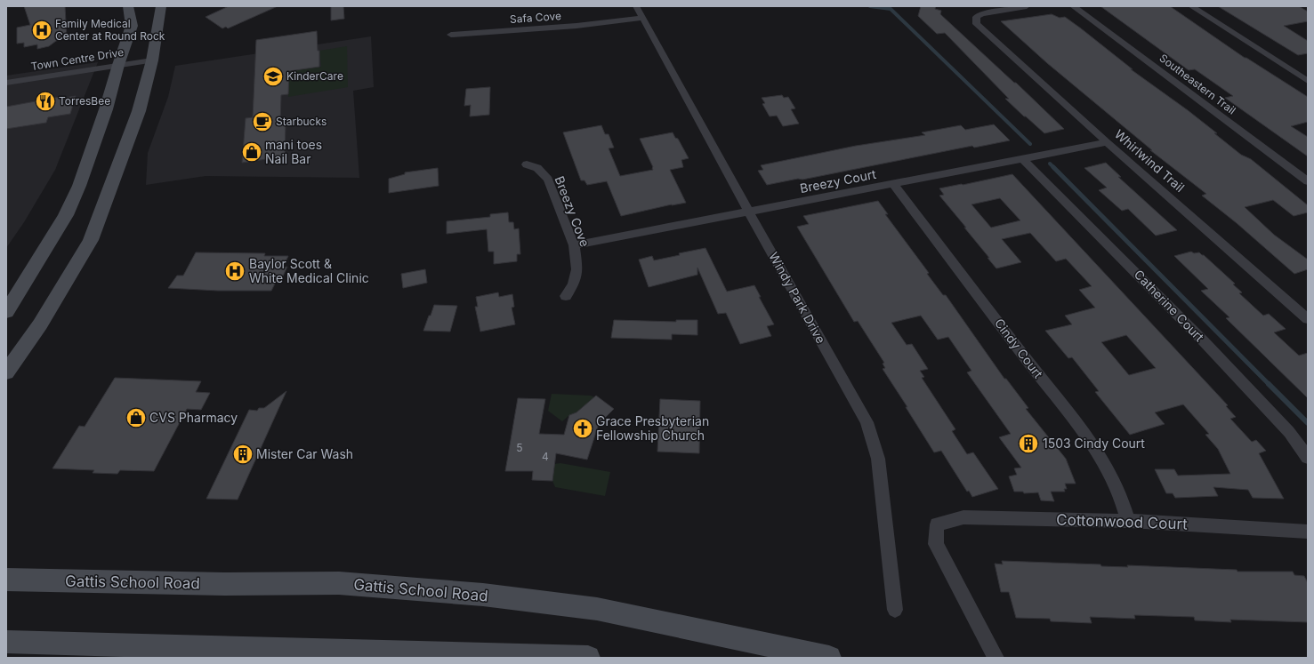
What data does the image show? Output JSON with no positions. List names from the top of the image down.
{
  "streets": {
    "main road": ["Gattis School Road"],
    "street": [
      "Safa Cove",
      "Town Centre Drive",
      "Southeastern Trail",
      "Whirlwind Trail",
      "Breezy Court",
      "Breezy Cove",
      "Windy Park Drive",
      "Catherine Court",
      "Cindy Court",
      "Cottonwood Court"
    ]
  },
  "crossings": [
    ["Safa Cove", "Windy Park Drive"],
    ["Whirlwind Trail", "Breezy Court"],
    ["Breezy Court", "Breezy Cove"],
    ["Breezy Court", "Windy Park Drive"],
    ["Breezy Court", "Catherine Court"],
    ["Breezy Court", "Cindy Court"],
    ["Cindy Court", "Cottonwood Court"]
  ],
  "places": {
    "hospital": ["Family Medical Center at Round Rock", "Baylor Scott & White Medical Clinic"],
    "school or university": ["KinderCare"],
    "restaurant": ["TorresBee"],
    "cafe": ["Starbucks"],
    "shop": ["mani toes Nail Bar", "CVS Pharmacy"],
    "church": ["Grace Presbyterian Fellowship Church"],
    "building": ["1503 Cindy Court", "Mister Car Wash"]
  },
  "house_numbers": ["5", "4"]
}
